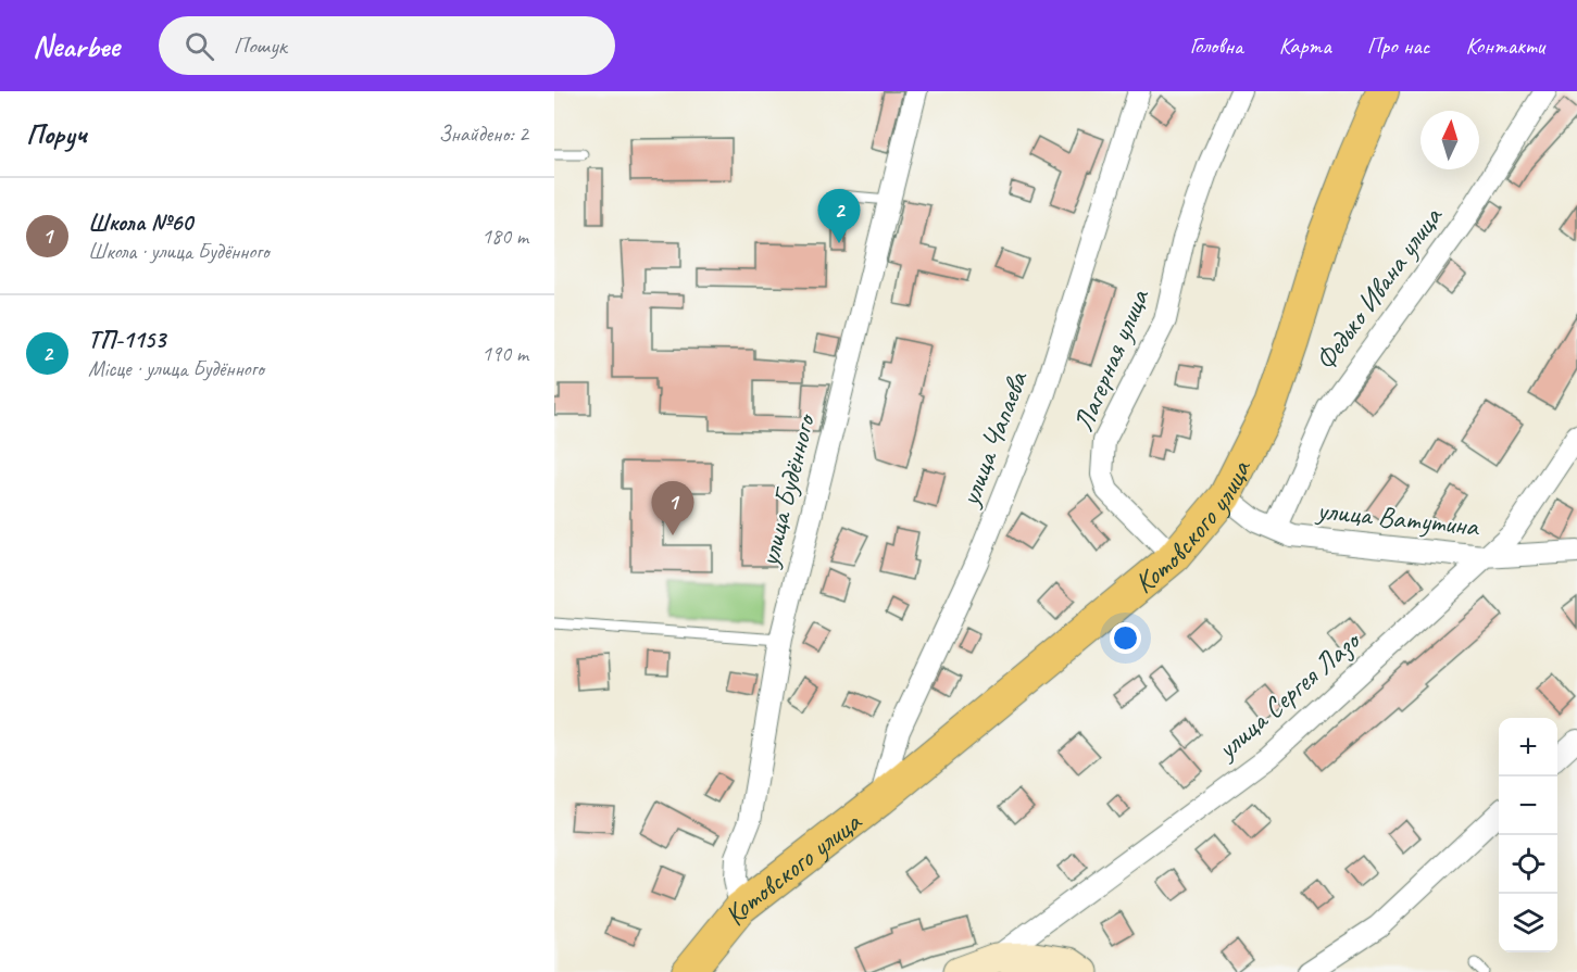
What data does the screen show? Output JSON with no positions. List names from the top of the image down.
{
  "streets": {
    "main road": ["Котовского улица"],
    "street": [
      "Федько Ивана улица",
      "Лагерная улица",
      "улица Чапаева",
      "улица Будённого",
      "улица Ватутина",
      "улица Сергея Лазо"
    ]
  },
  "crossings": [
    ["Федько Ивана улица", "улица Ватутина"],
    ["Лагерная улица", "Котовского улица"],
    ["улица Чапаева", "Котовского улица"],
    ["улица Будённого", "Котовского улица"],
    ["улица Ватутина", "Котовского улица"],
    ["улица Ватутина", "улица Сергея Лазо"]
  ],
  "north": "top",
  "page": {
    "header": "Nearbee",
    "search": "Пошук",
    "nav": [
      "Головна",
      "Карта",
      "Про нас",
      "Контакти"
    ],
    "heading": ["Поруч", "Знайдено: 2"],
    "list": [
      {
        "mark": "1",
        "name": "Школа №60",
        "note": "Школа · улица Будённого",
        "value": "180 m"
      },
      {
        "mark": "2",
        "name": "ТП-1153",
        "note": "Місце · улица Будённого",
        "value": "190 m"
      }
    ],
    "pins": ["2", "1"],
    "map_buttons": ["+", "−"]
  }
}
